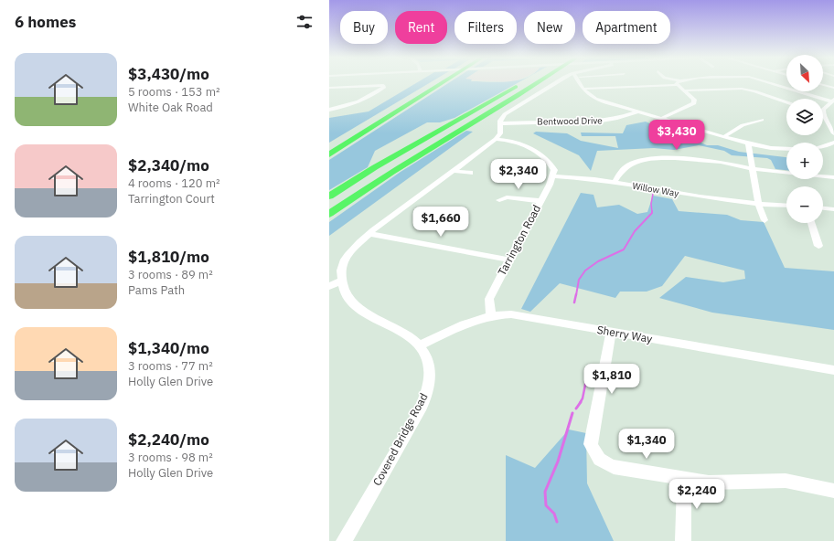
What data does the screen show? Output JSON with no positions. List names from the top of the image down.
{
  "streets": {
    "street": [
      "Bentwood Drive",
      "Willow Way",
      "Tarrington Road",
      "Sherry Way",
      "Covered Bridge Road"
    ]
  },
  "crossings": [
    ["Willow Way", "Tarrington Road"],
    ["Tarrington Road", "Sherry Way"],
    ["Sherry Way", "Covered Bridge Road"]
  ],
  "north": "bottom right",
  "page": {
    "heading": "6 homes",
    "chip": [
      "Buy",
      "Rent",
      "Filters",
      "New",
      "Apartment"
    ],
    "list": [
      {
        "name": "$3,430/mo",
        "note": "5 rooms · 153 m² · White Oak Road"
      },
      {
        "name": "$2,340/mo",
        "note": "4 rooms · 120 m² · Tarrington Court"
      },
      {
        "name": "$1,810/mo",
        "note": "3 rooms · 89 m² · Pams Path"
      },
      {
        "name": "$1,340/mo",
        "note": "3 rooms · 77 m² · Holly Glen Drive"
      },
      {
        "name": "$2,240/mo",
        "note": "3 rooms · 98 m² · Holly Glen Drive"
      }
    ],
    "map_buttons": ["+", "−"],
    "price": [
      "$3,430",
      "$2,340",
      "$1,660",
      "$1,810",
      "$1,340",
      "$2,240"
    ]
  }
}
